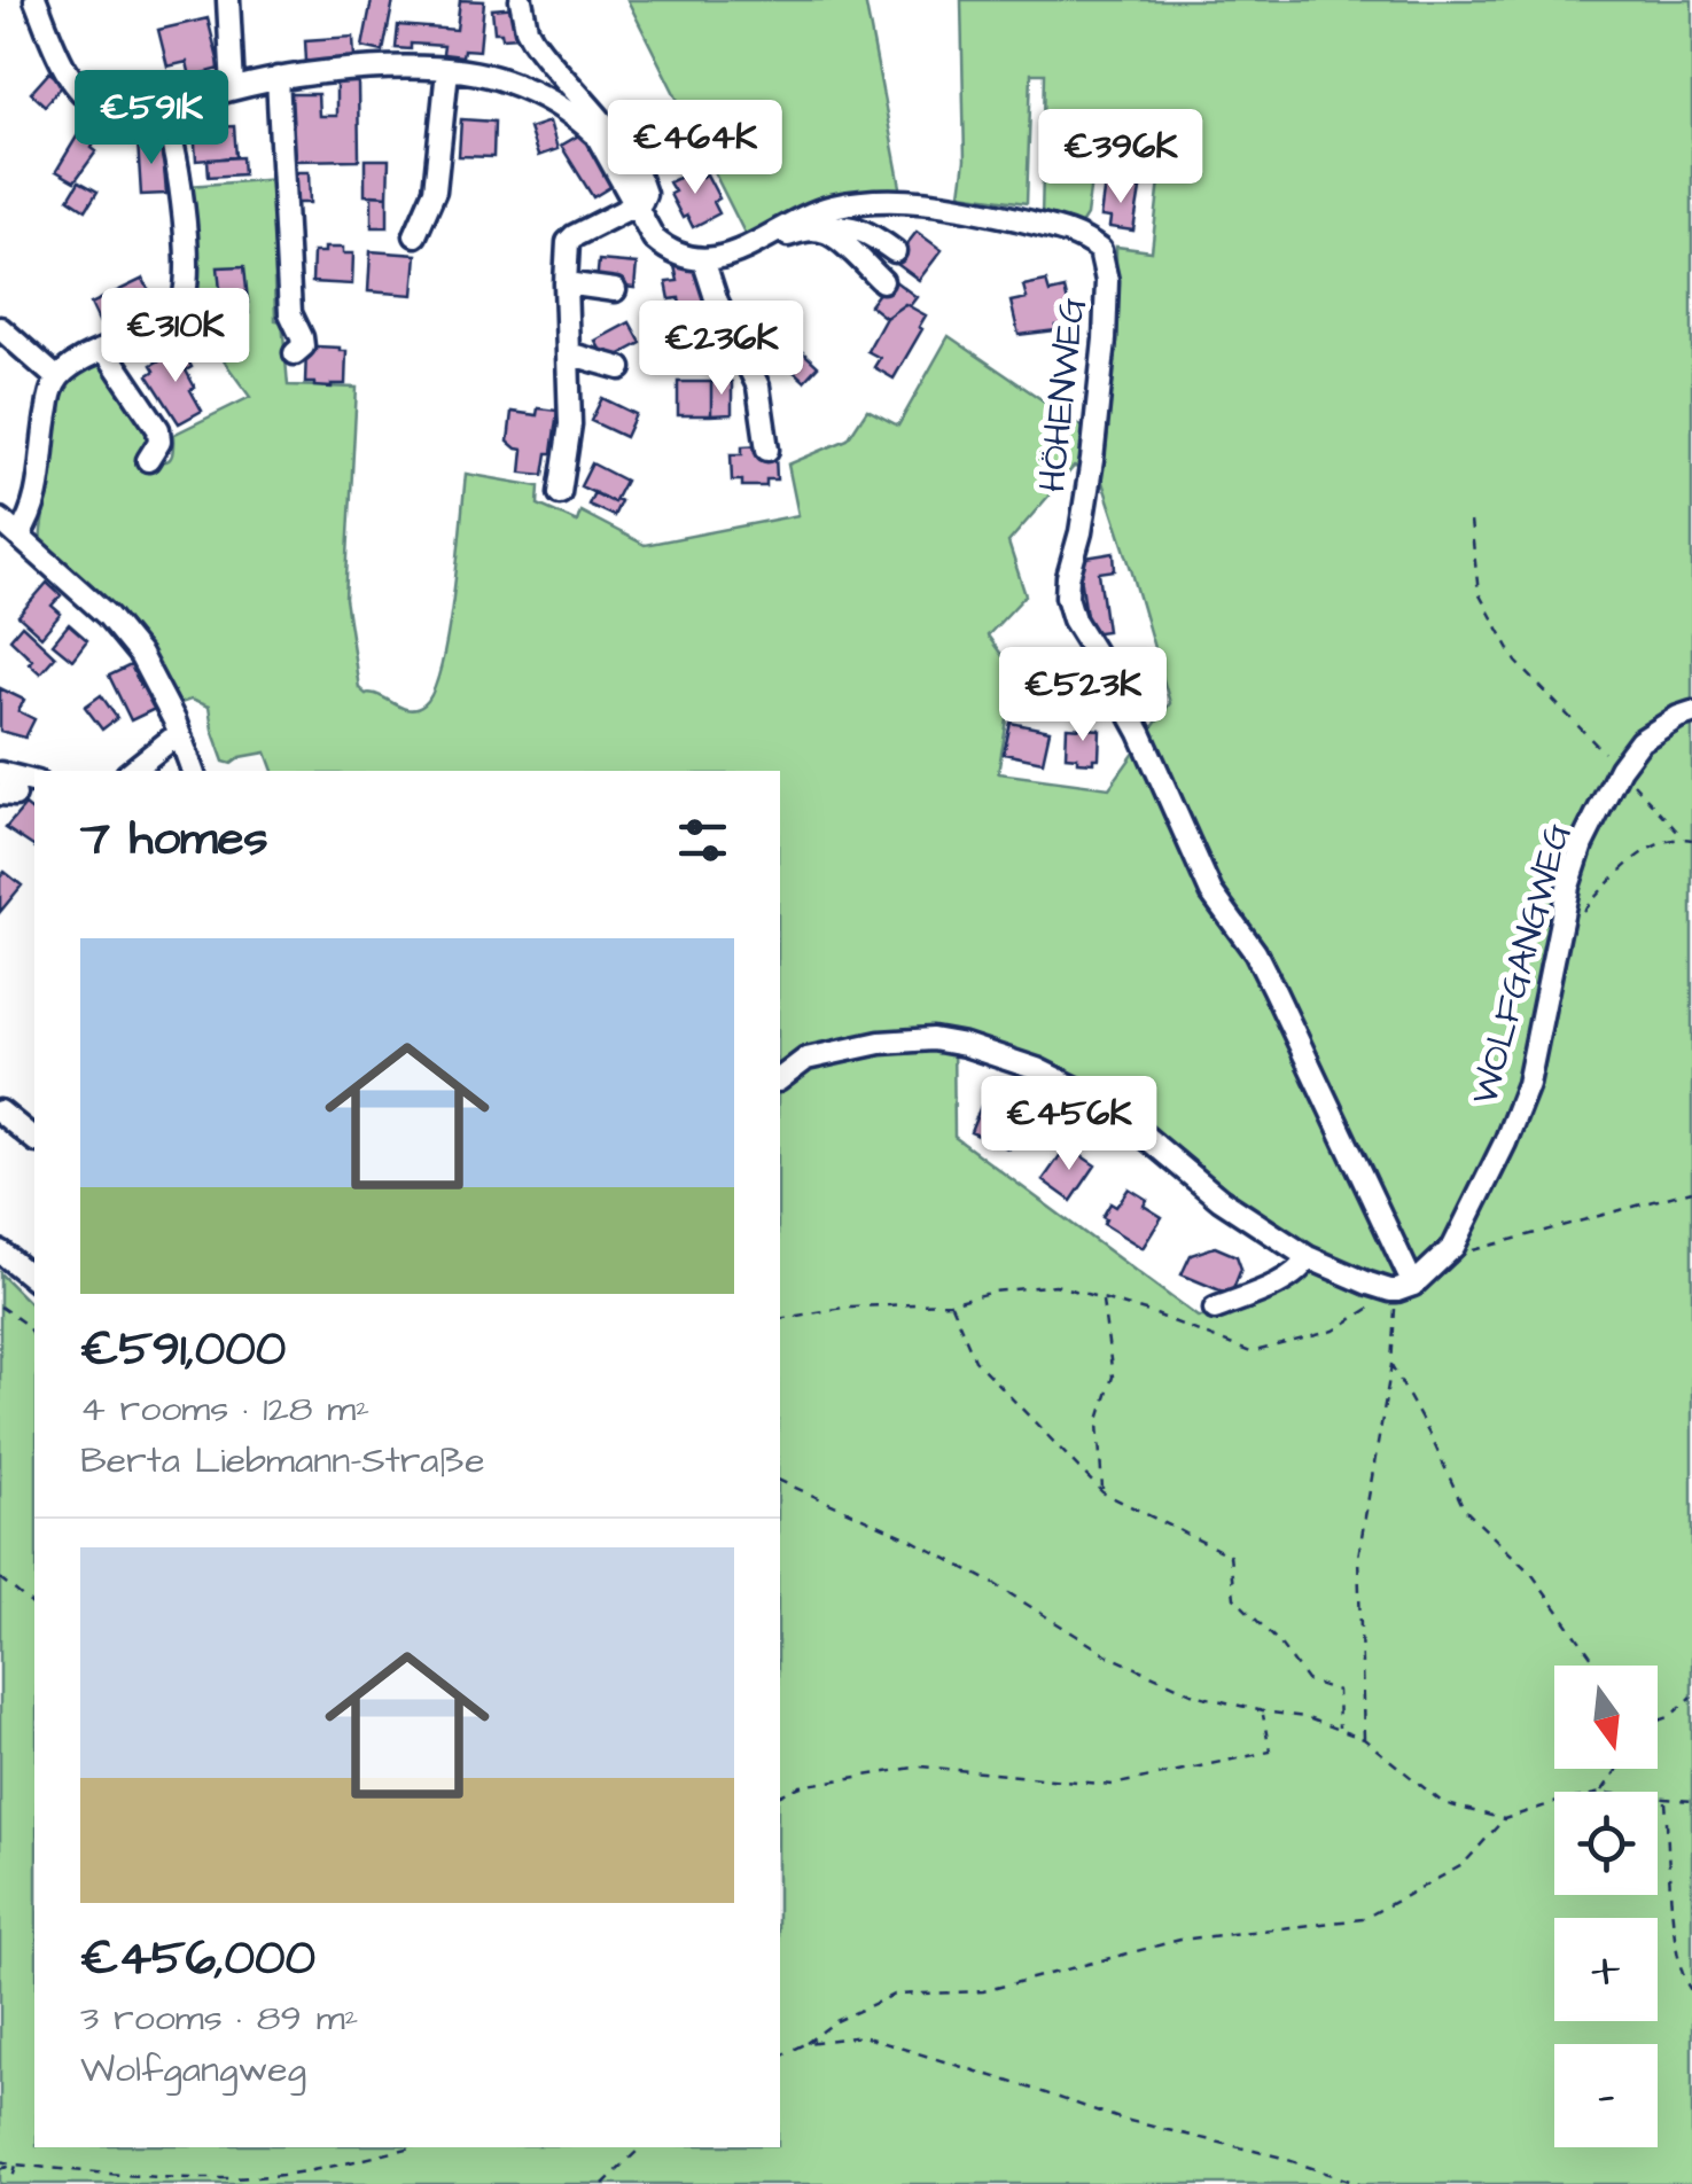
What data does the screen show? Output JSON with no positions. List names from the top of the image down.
{
  "streets": {
    "street": ["HÖHENWEG", "WOLFGANGWEG"]
  },
  "crossings": [
    ["HÖHENWEG", "WOLFGANGWEG"]
  ],
  "north": "bottom",
  "page": {
    "price": [
      "€591K",
      "€464K",
      "€396K",
      "€310K",
      "€236K",
      "€523K",
      "€456K"
    ],
    "heading": "7 homes",
    "list": [
      {
        "name": "€591,000",
        "note": "4 rooms · 128 m² · Berta Liebmann-Straße"
      },
      {
        "name": "€456,000",
        "note": "3 rooms · 89 m² · Wolfgangweg"
      }
    ],
    "map_buttons": ["+", "−"]
  }
}
